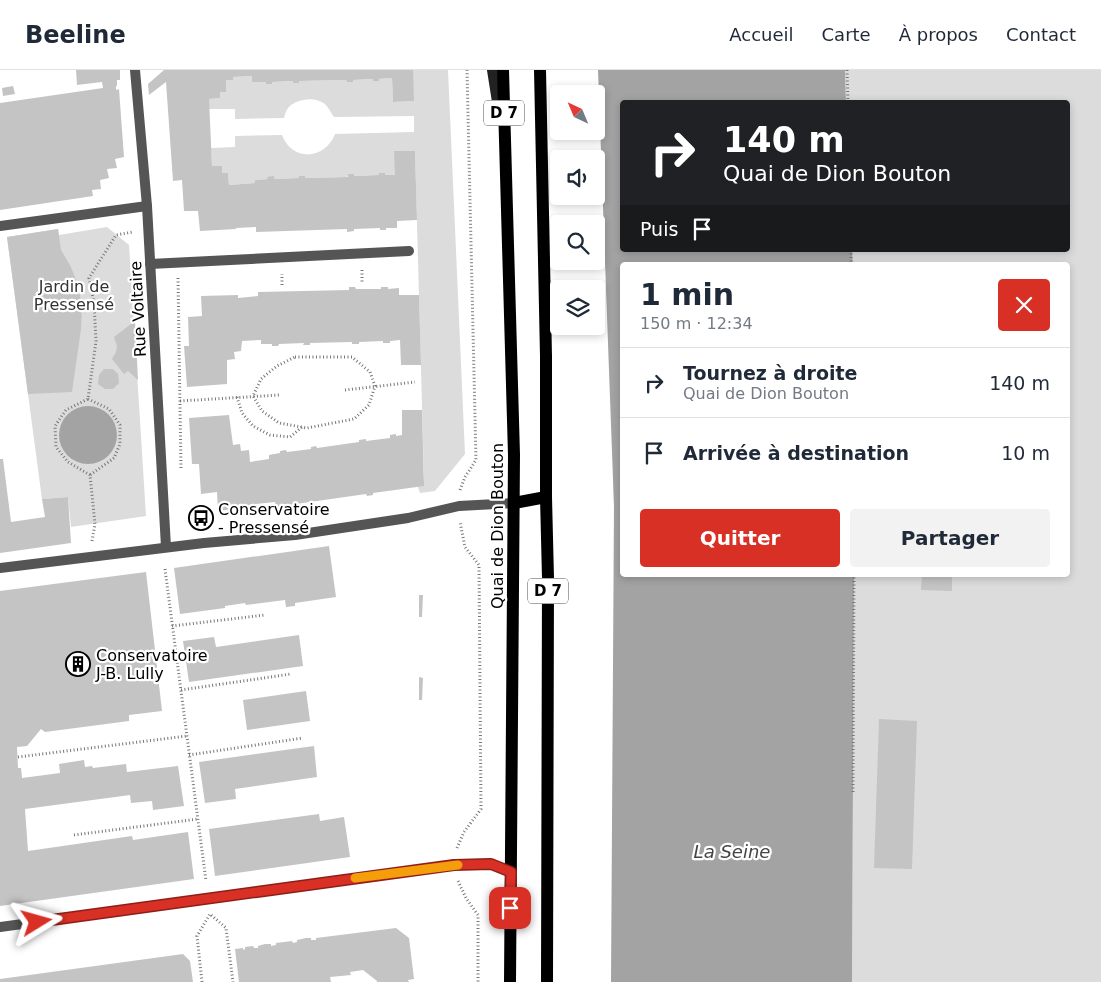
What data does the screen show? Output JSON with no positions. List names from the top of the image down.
{
  "streets": {
    "main road": ["D 7", "Quai de Dion Bouton"],
    "street": ["Rue Voltaire"]
  },
  "water": ["La Seine"],
  "parks": ["Jardin de Pressensé"],
  "places": {
    "bus stop": ["Conservatoire - Pressensé"],
    "building": ["Conservatoire J-B. Lully"]
  },
  "north": "top left",
  "page": {
    "header": "Beeline",
    "nav": [
      "Accueil",
      "Carte",
      "À propos",
      "Contact"
    ],
    "turn": ["140 m", "Quai de Dion Bouton"],
    "then": "Puis",
    "heading": ["1 min", "150 m · 12:34"],
    "list": [
      {
        "name": "Tournez à droite",
        "note": "Quai de Dion Bouton",
        "value": "140 m"
      },
      {
        "name": "Arrivée à destination",
        "value": "10 m"
      }
    ],
    "buttons": ["Quitter", "Partager"]
  }
}
